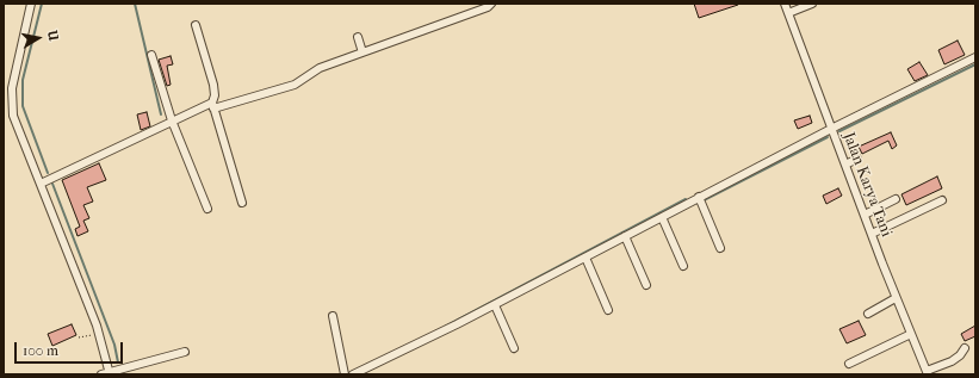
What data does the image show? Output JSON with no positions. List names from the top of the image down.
{
  "streets": {
    "street": ["Jalan Karya Tani"]
  },
  "scale_bar": "100 m",
  "north": "right"
}
